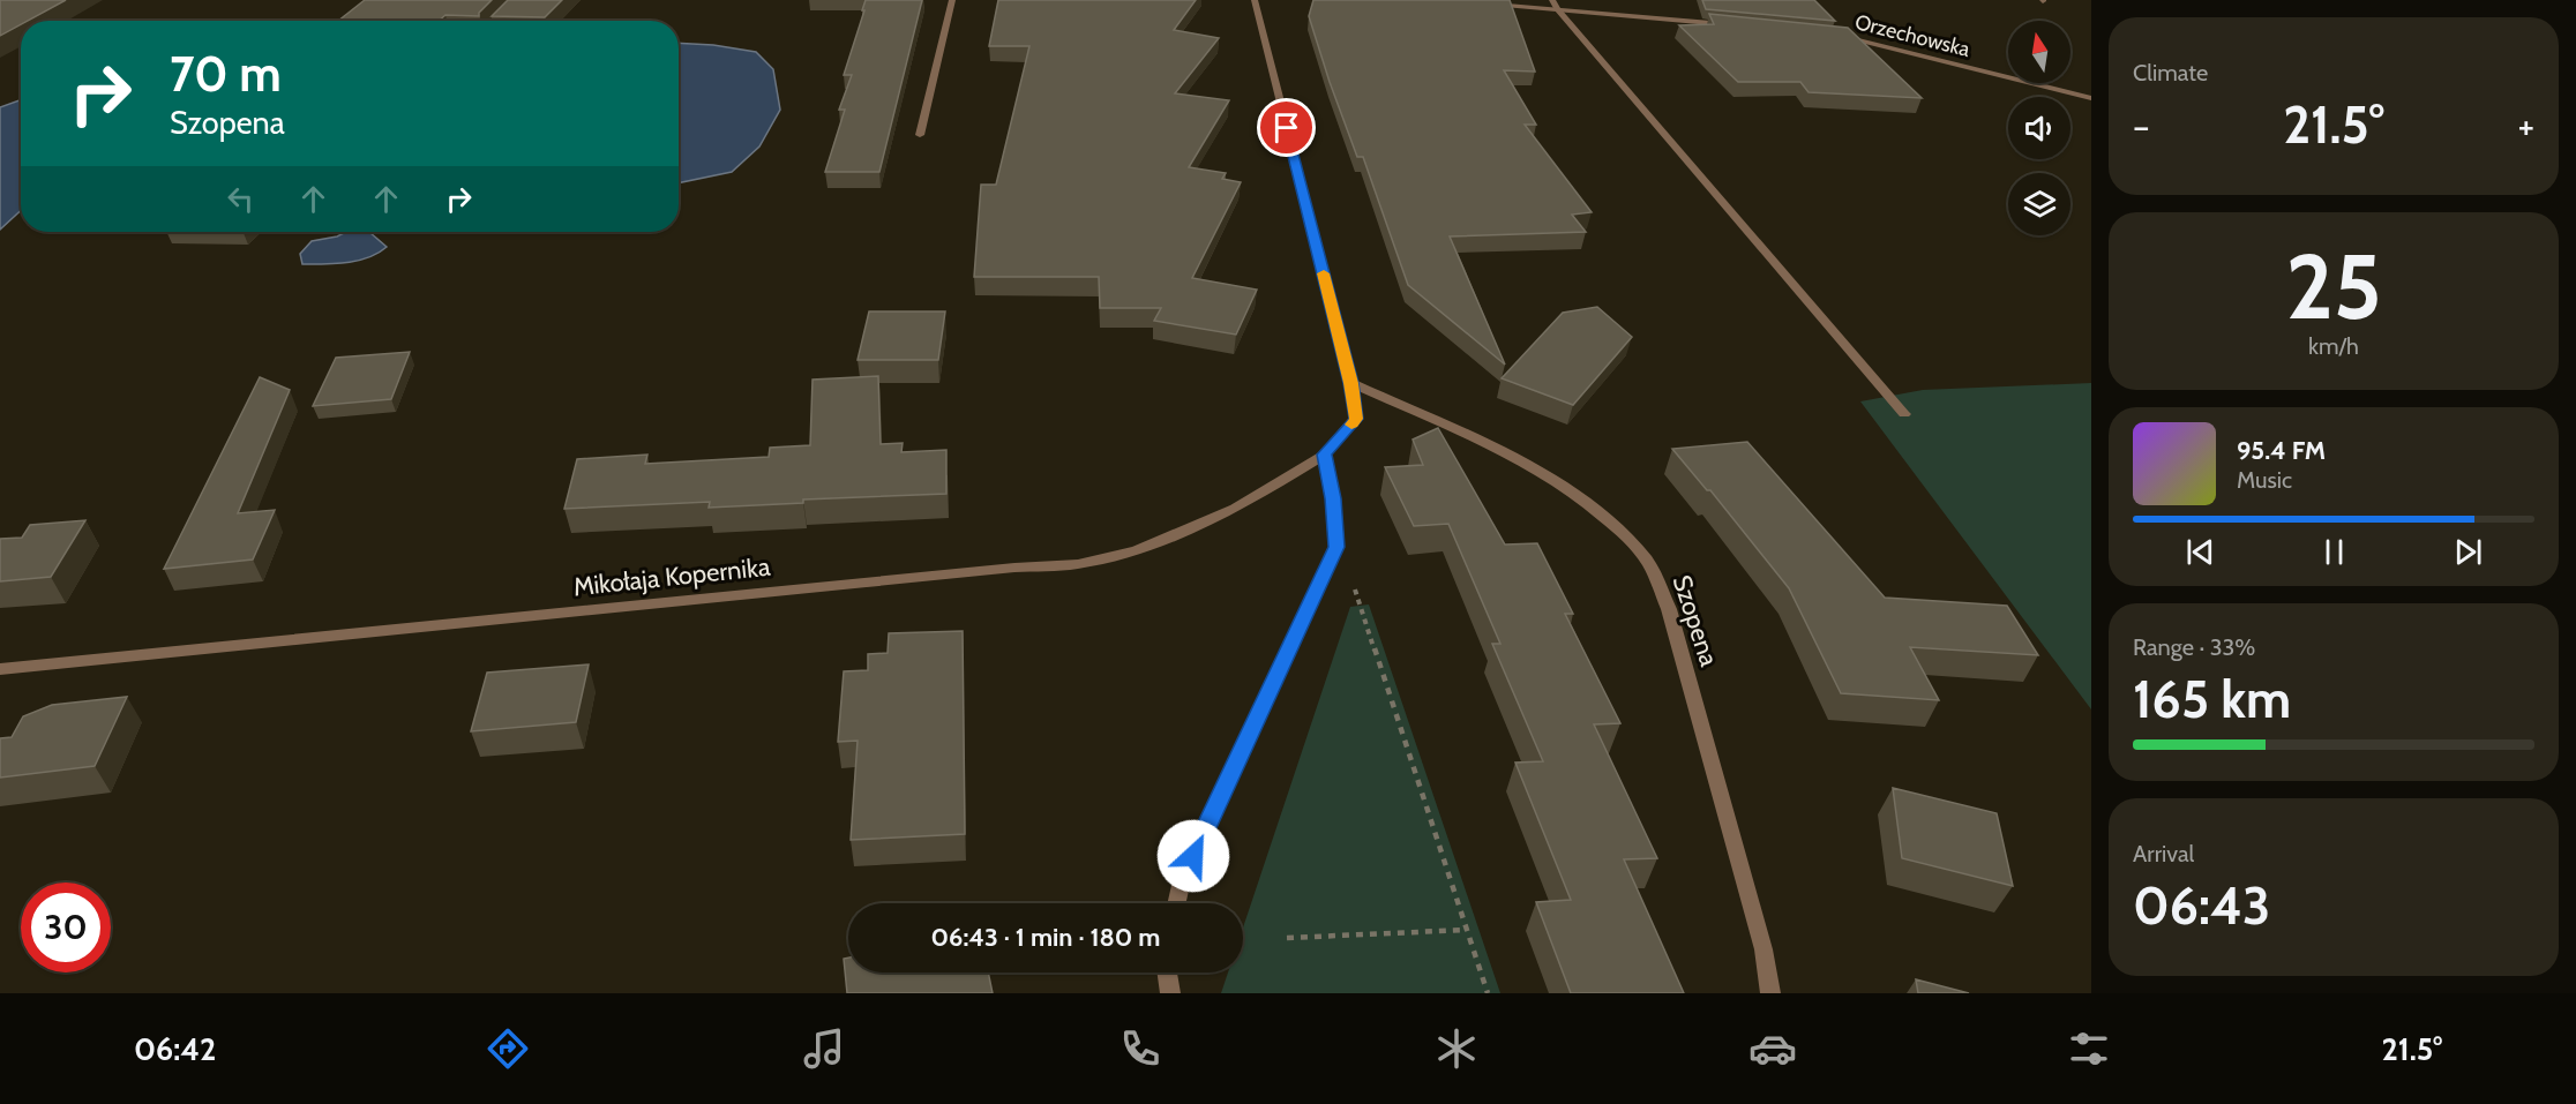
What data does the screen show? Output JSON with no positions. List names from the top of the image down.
{
  "streets": {
    "street": ["Orzechowska", "Mikołaja Kopernika", "Szopena"]
  },
  "north": "top",
  "page": {
    "tile": [
      "Climate",
      ["25", "km/h"],
      ["Range · 33%", "165 km"],
      ["Arrival", "06:43"]
    ],
    "turn": ["70 m", "Szopena"],
    "heat": ["−", "21.5°", "+"],
    "song": ["95.4 FM", "Music"],
    "limit": "30",
    "trip": "06:43 · 1 min · 180 m",
    "tabs": ["06:42", "21.5°"]
  }
}
